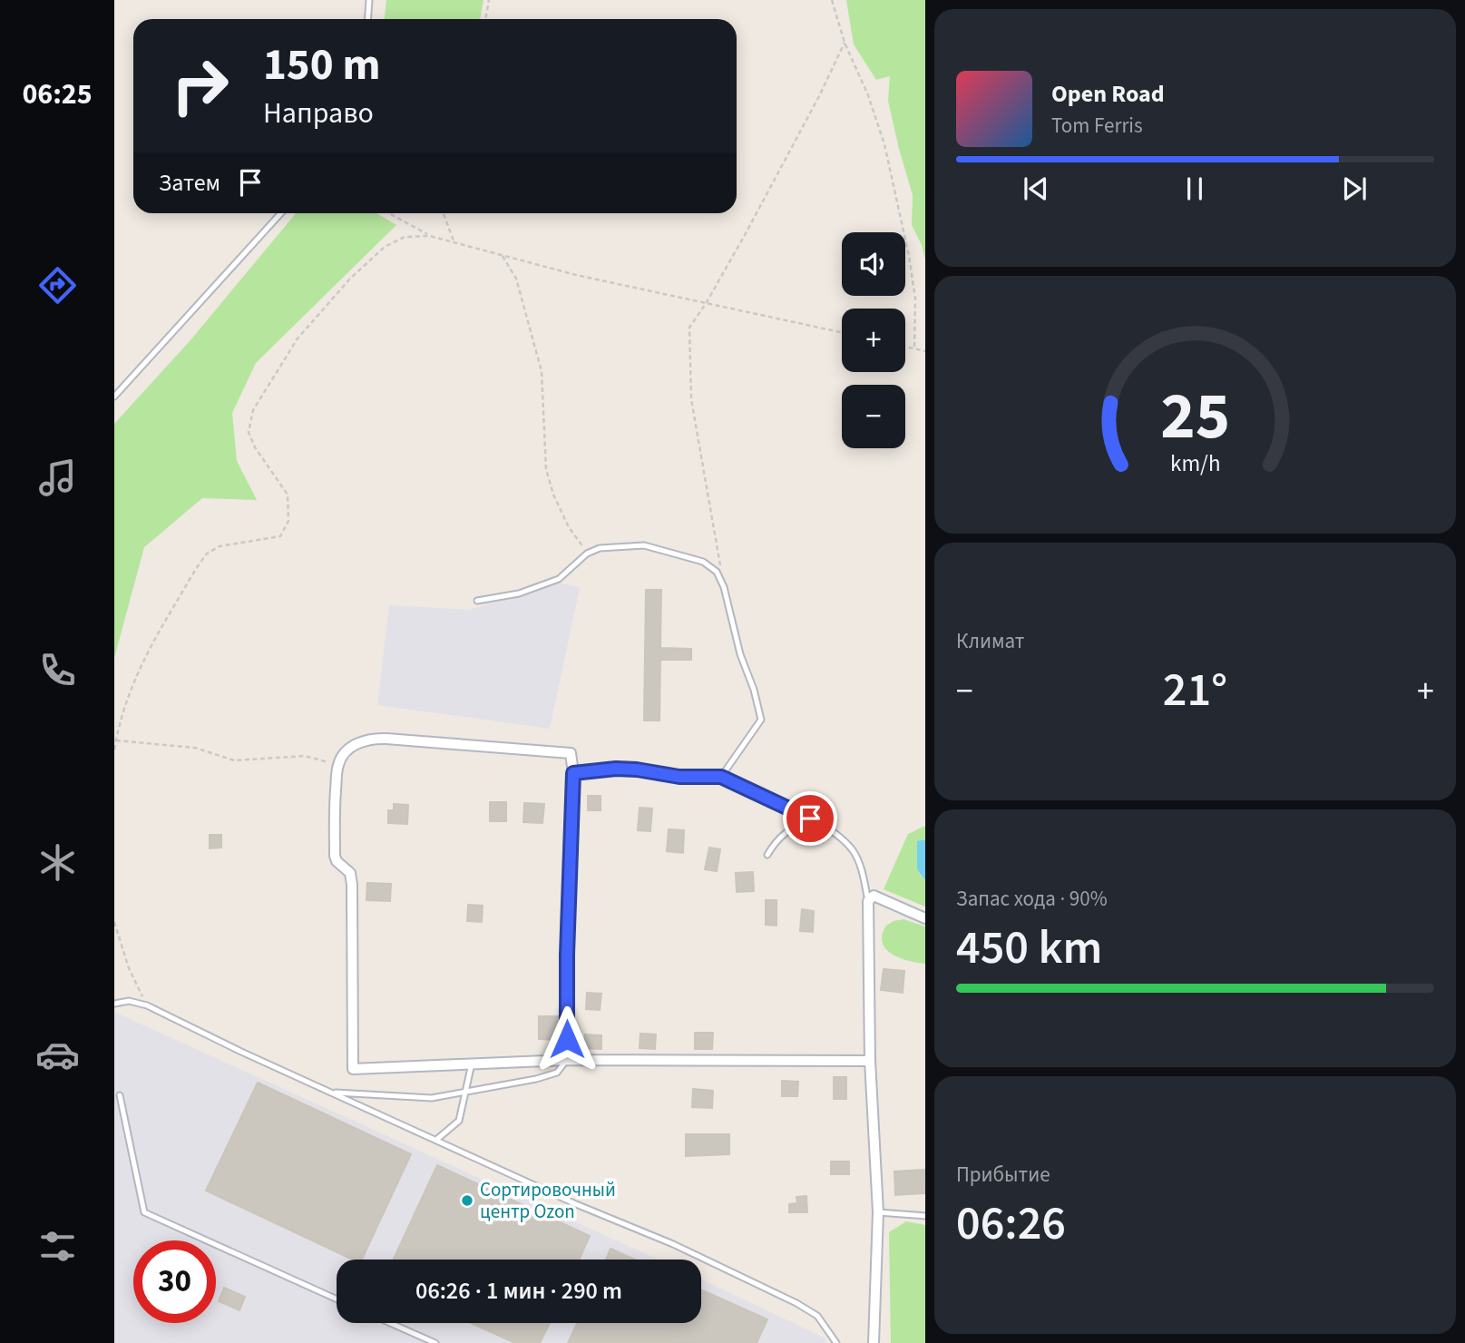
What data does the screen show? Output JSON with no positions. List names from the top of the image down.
{
  "places": ["Сортировочный центр Ozon"],
  "page": {
    "tabs": "06:25",
    "turn": ["150 m", "Направо"],
    "song": ["Open Road", "Tom Ferris"],
    "then": "Затем",
    "map_buttons": ["+", "−"],
    "tile": [
      "Климат",
      ["Запас хода · 90%", "450 km"],
      ["Прибытие", "06:26"]
    ],
    "heat": ["−", "21°", "+"],
    "limit": "30",
    "trip": "06:26 · 1 мин · 290 m",
    "gauge": ["25", "km/h"]
  }
}
